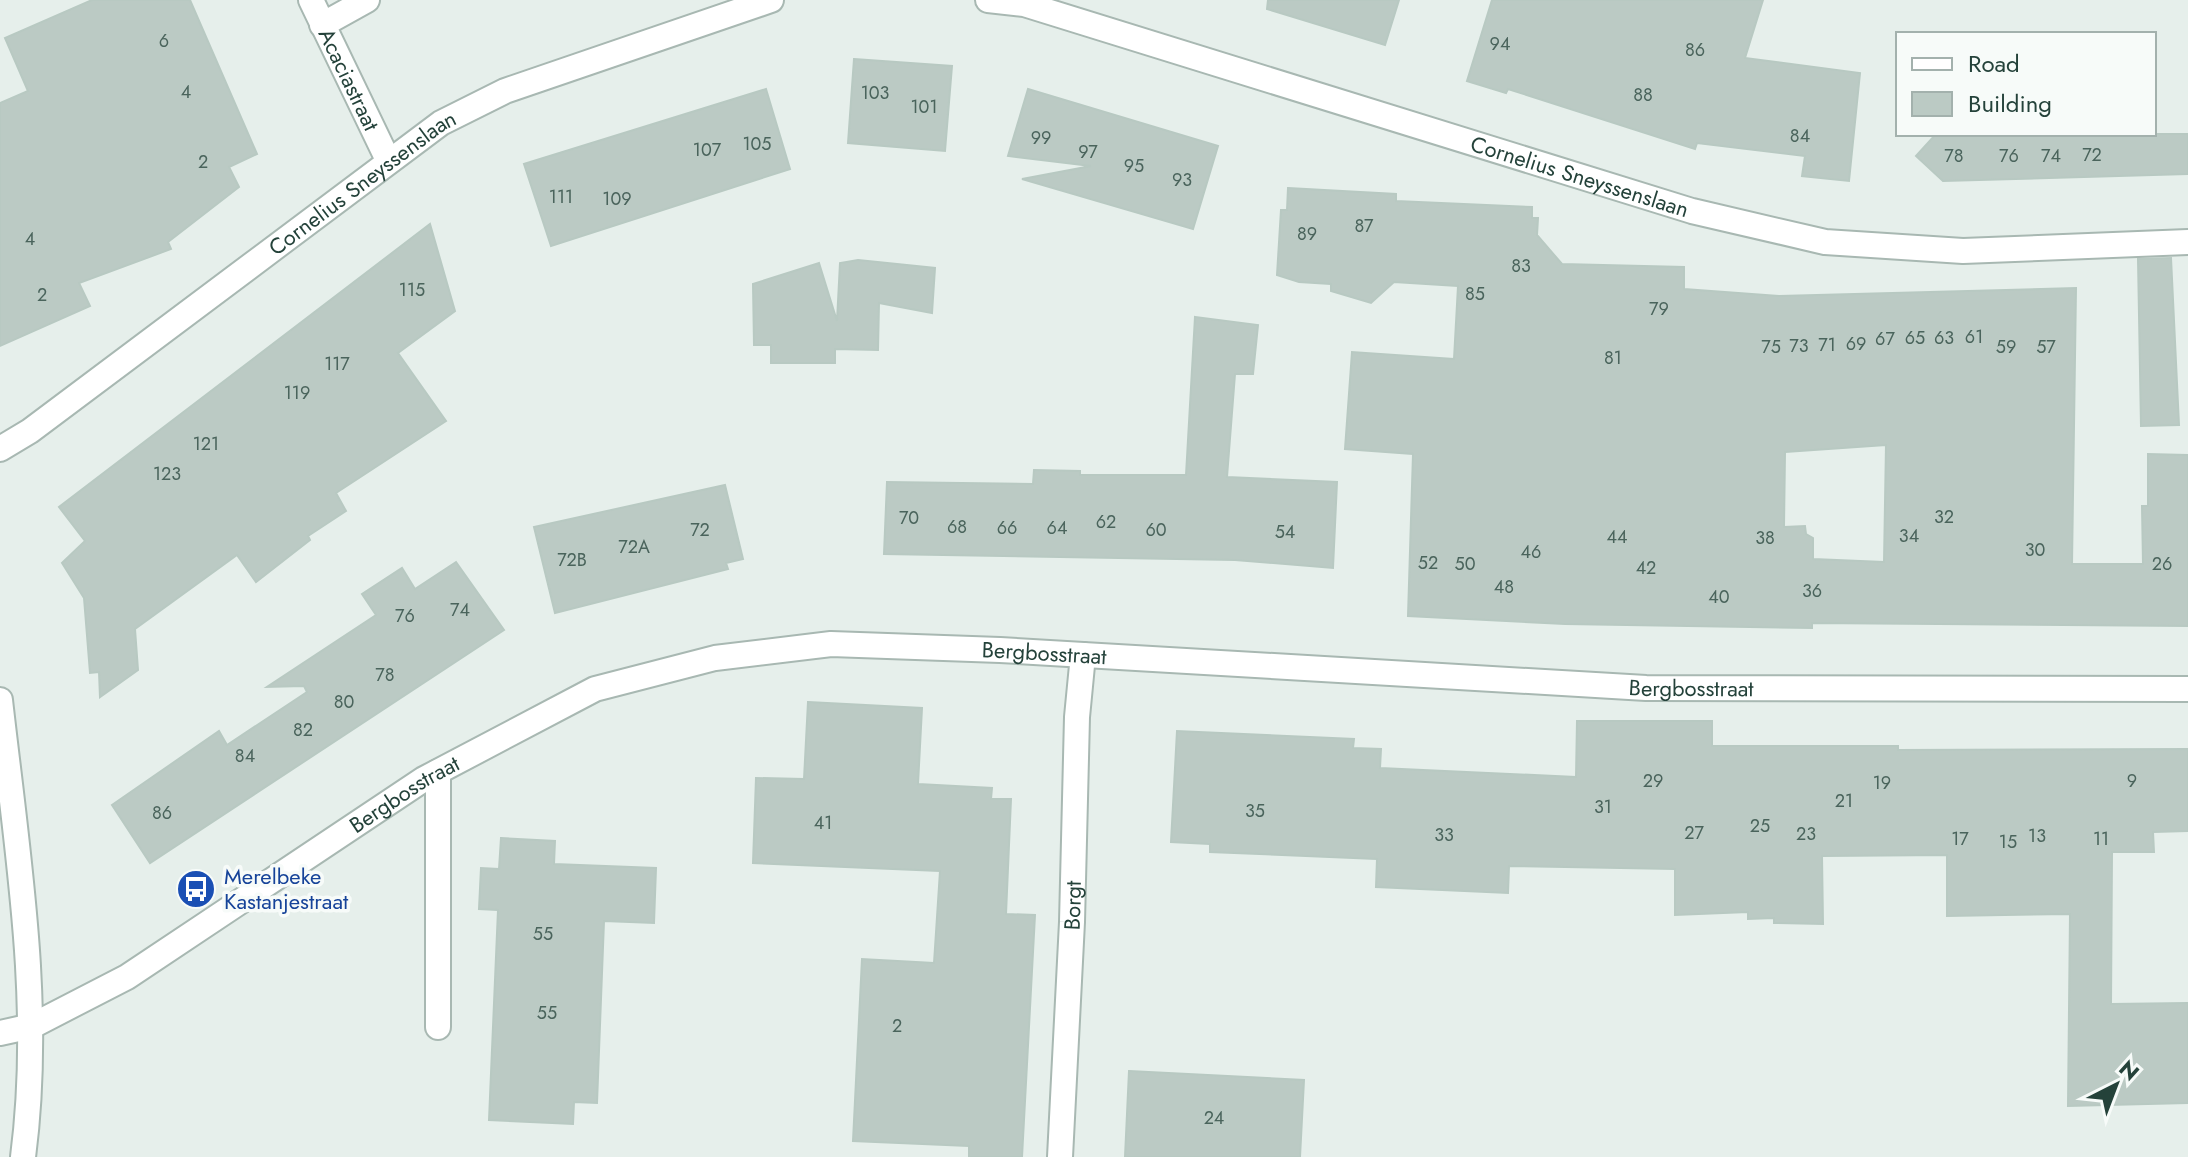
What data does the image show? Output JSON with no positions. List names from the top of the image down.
{
  "streets": {
    "street": [
      "Acaciastraat",
      "Cornelius Sneyssenslaan",
      "Bergbosstraat",
      "Borgt"
    ]
  },
  "crossings": [
    ["Acaciastraat", "Cornelius Sneyssenslaan"],
    ["Bergbosstraat", "Borgt"]
  ],
  "places": {
    "bus stop": ["Merelbeke Kastanjestraat"]
  },
  "house_numbers": [
    "6",
    "94",
    "86",
    "4",
    "103",
    "88",
    "101",
    "84",
    "99",
    "105",
    "107",
    "97",
    "72",
    "78",
    "76",
    "74",
    "2",
    "95",
    "93",
    "111",
    "109",
    "87",
    "89",
    "4",
    "83",
    "115",
    "85",
    "2",
    "79",
    "61",
    "65",
    "63",
    "67",
    "69",
    "71",
    "73",
    "75",
    "59",
    "57",
    "81",
    "117",
    "119",
    "121",
    "123",
    "32",
    "70",
    "62",
    "68",
    "66",
    "64",
    "72",
    "60",
    "54",
    "34",
    "44",
    "38",
    "72A",
    "30",
    "46",
    "72B",
    "52",
    "50",
    "26",
    "42",
    "48",
    "36",
    "40",
    "74",
    "76",
    "78",
    "80",
    "82",
    "84",
    "29",
    "9",
    "19",
    "21",
    "31",
    "35",
    "86",
    "41",
    "25",
    "27",
    "23",
    "33",
    "13",
    "17",
    "11",
    "15",
    "55",
    "55",
    "2",
    "24"
  ],
  "legend": ["Road", "Building"],
  "north": "top right"
}
